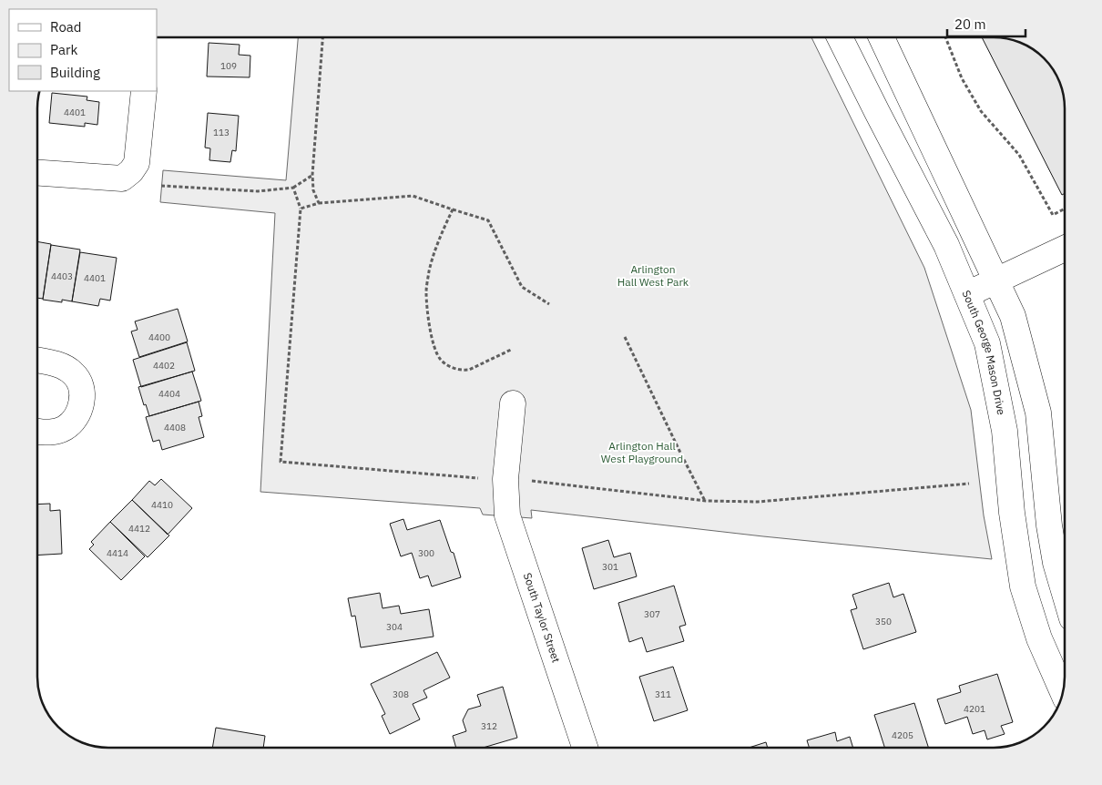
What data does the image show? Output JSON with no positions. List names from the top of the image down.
{
  "streets": {
    "main road": ["South George Mason Drive", "South Taylor Street"]
  },
  "parks": ["Arlington Hall West Park", "Arlington Hall West Playground"],
  "house_numbers": [
    "109",
    "4401",
    "113",
    "4403",
    "4401",
    "4400",
    "4402",
    "4404",
    "4408",
    "4410",
    "4412",
    "4414",
    "300",
    "301",
    "307",
    "350",
    "304",
    "308",
    "311",
    "4201",
    "312",
    "4205"
  ],
  "legend": ["Road", "Park", "Building"],
  "scale_bar": "20 m"
}
